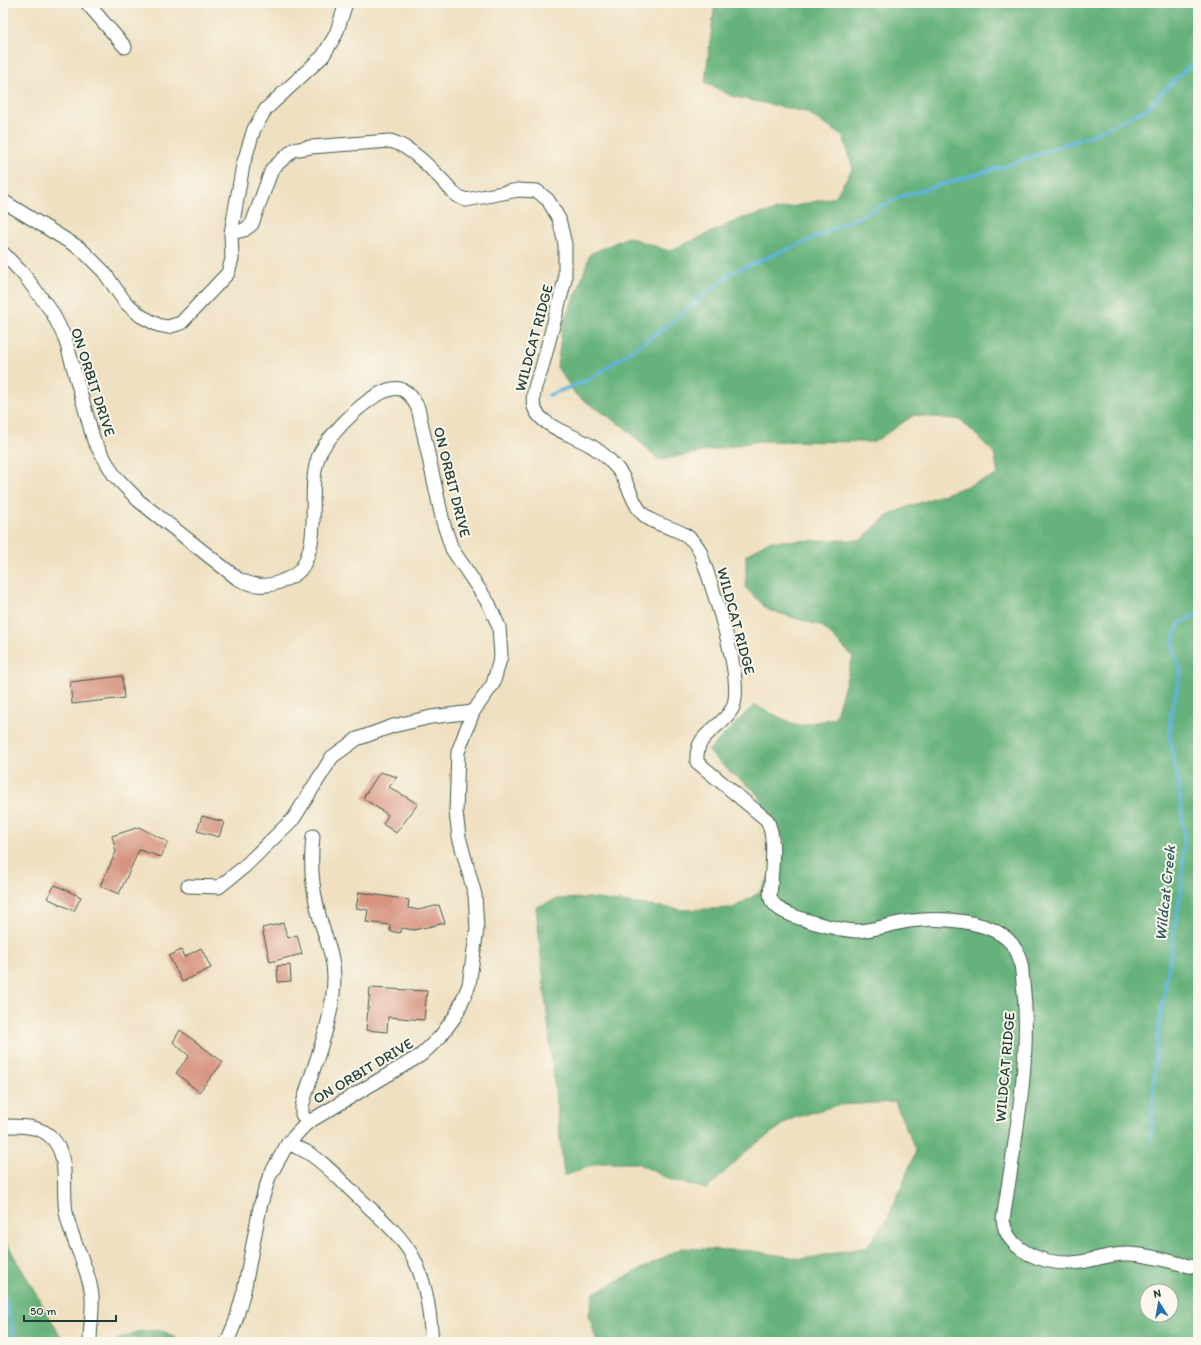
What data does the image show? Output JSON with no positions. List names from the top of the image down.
{
  "streets": {
    "street": ["WILDCAT RIDGE", "ON ORBIT DRIVE"]
  },
  "water": ["Wildcat Creek"],
  "scale_bar": "50 m",
  "north": "top"
}
